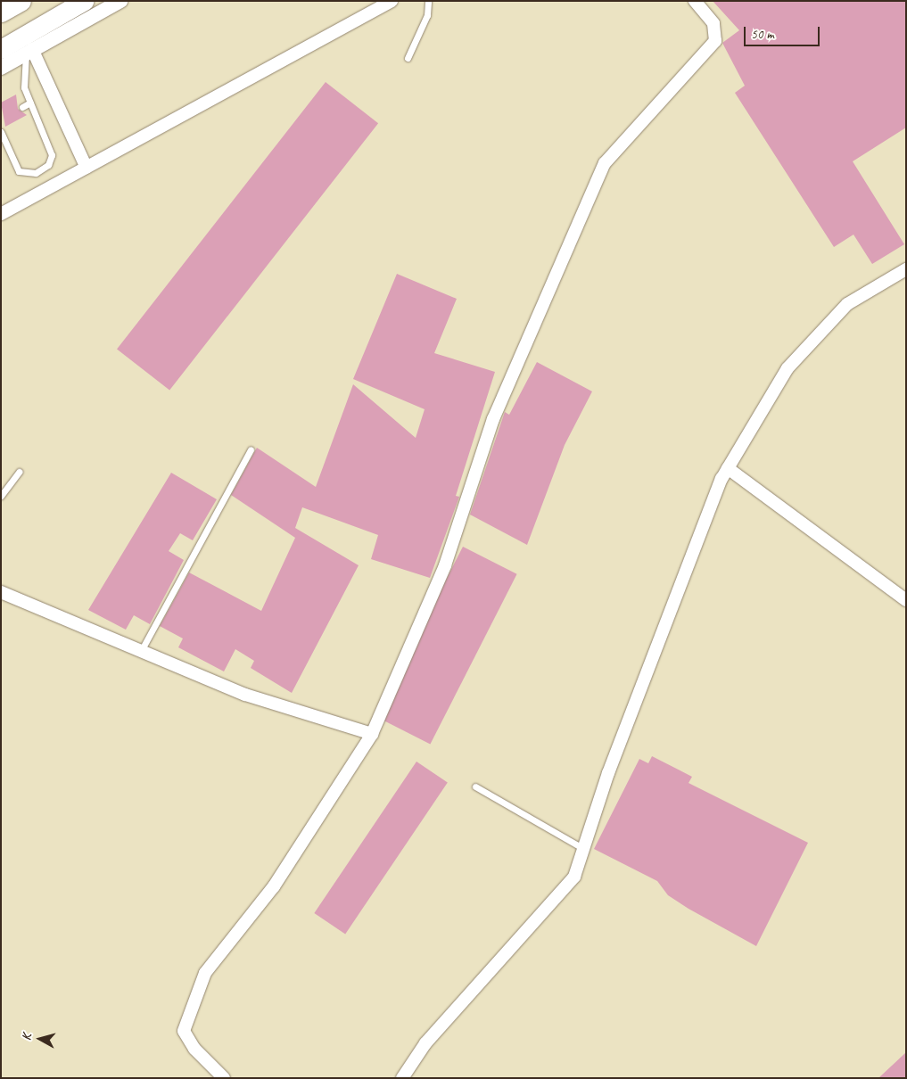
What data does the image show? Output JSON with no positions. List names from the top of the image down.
{
  "scale_bar": "50 m",
  "north": "left"
}
